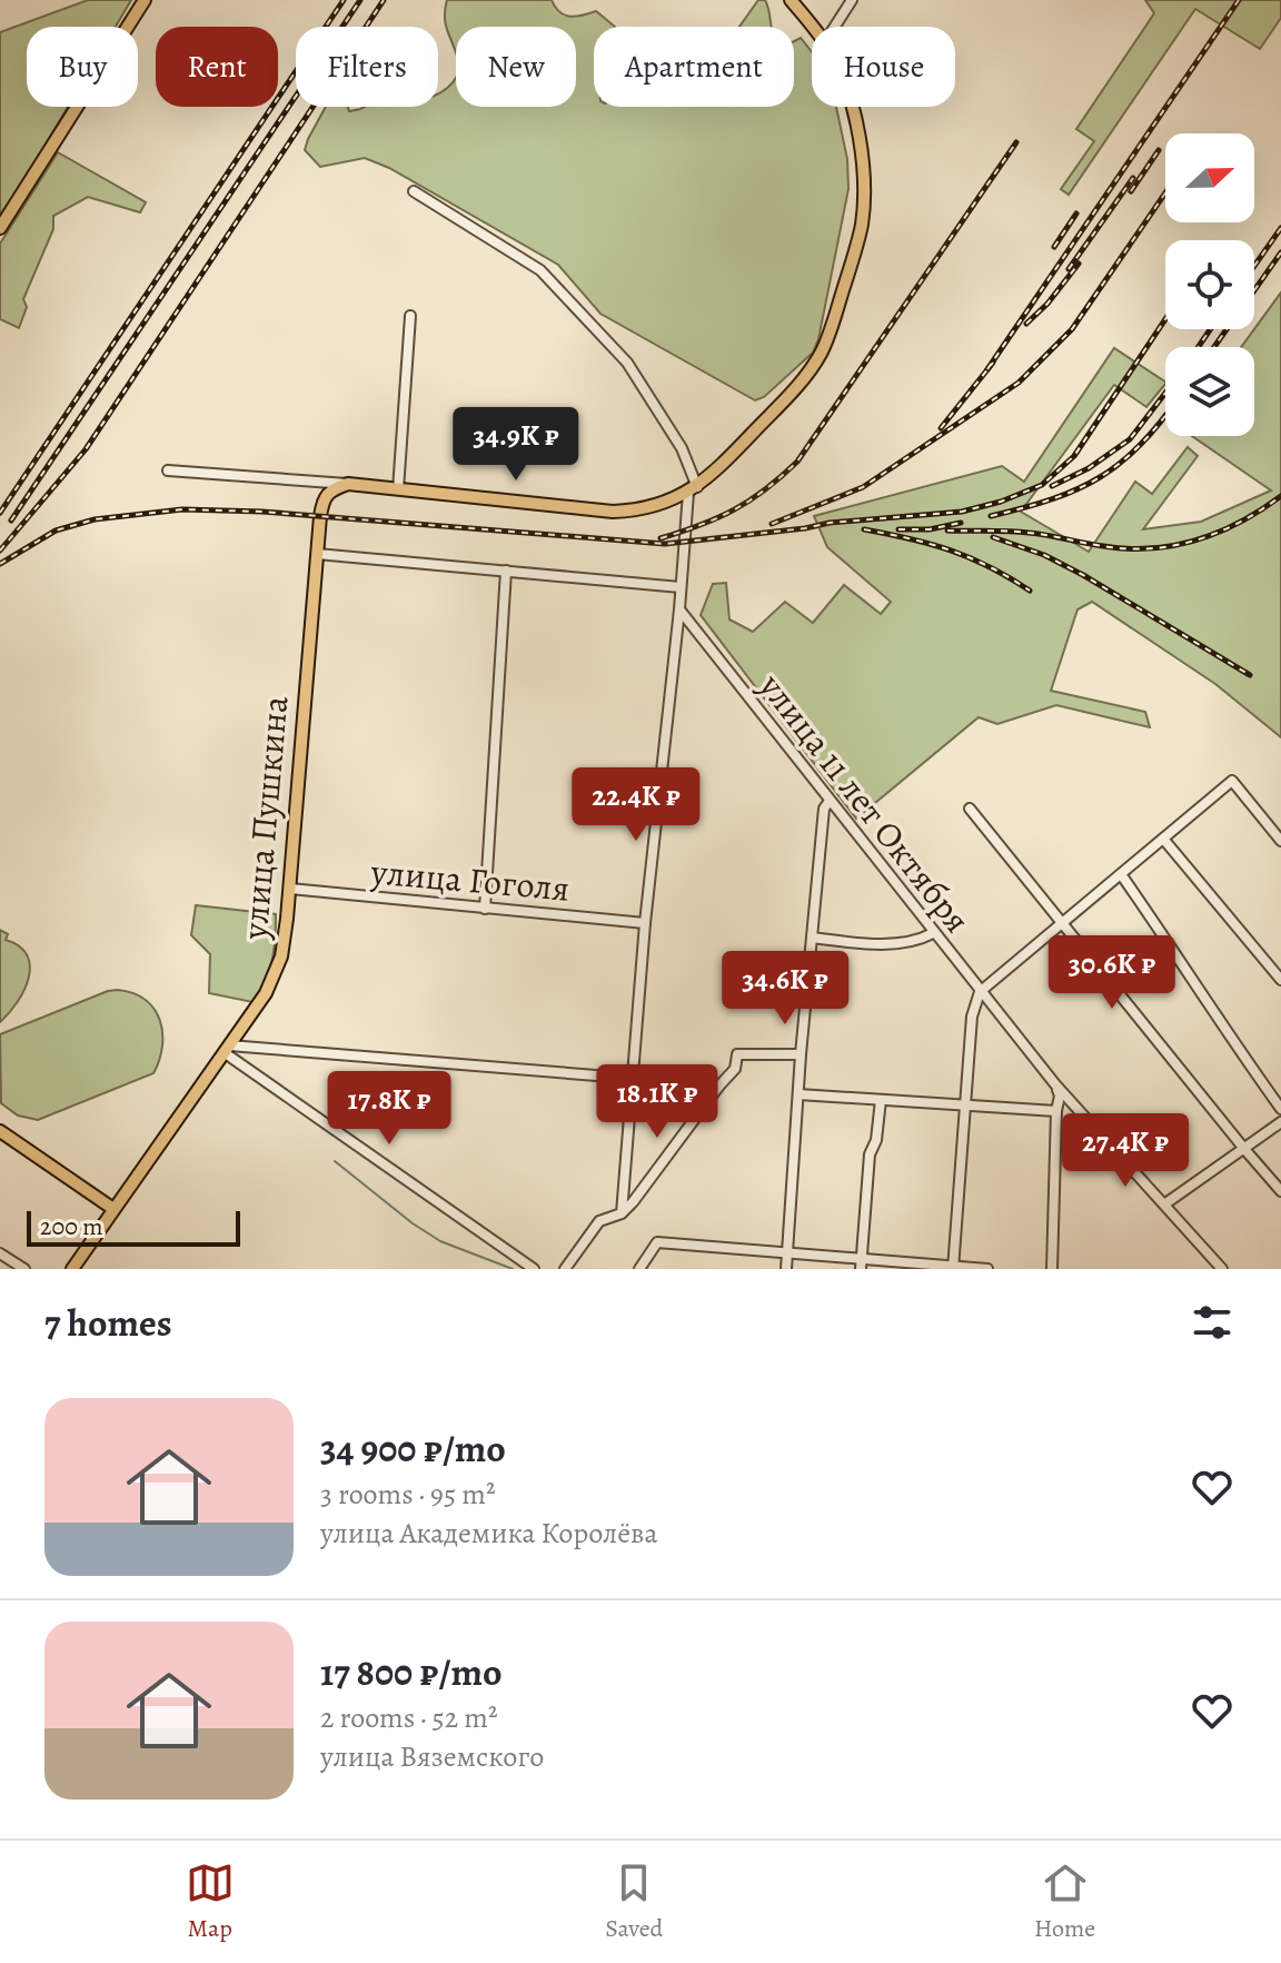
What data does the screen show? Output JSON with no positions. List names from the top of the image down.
{
  "streets": {
    "main road": ["улица Пушкина"],
    "street": ["улица 11 лет Октября", "улица Гоголя"]
  },
  "crossings": [
    ["улица Пушкина", "улица Гоголя"]
  ],
  "scale_bar": "200 m",
  "north": "right",
  "page": {
    "chip": [
      "Buy",
      "Rent",
      "Filters",
      "New",
      "Apartment",
      "House"
    ],
    "price": [
      "34.9K ₽",
      "22.4K ₽",
      "30.6K ₽",
      "34.6K ₽",
      "18.1K ₽",
      "17.8K ₽",
      "27.4K ₽"
    ],
    "scale": "200 m",
    "heading": "7 homes",
    "list": [
      {
        "name": "34 900 ₽/mo",
        "note": "3 rooms · 95 m² · улица Академика Королёва"
      },
      {
        "name": "17 800 ₽/mo",
        "note": "2 rooms · 52 m² · улица Вяземского"
      }
    ],
    "tabs": ["Map", "Saved", "Home"]
  }
}
